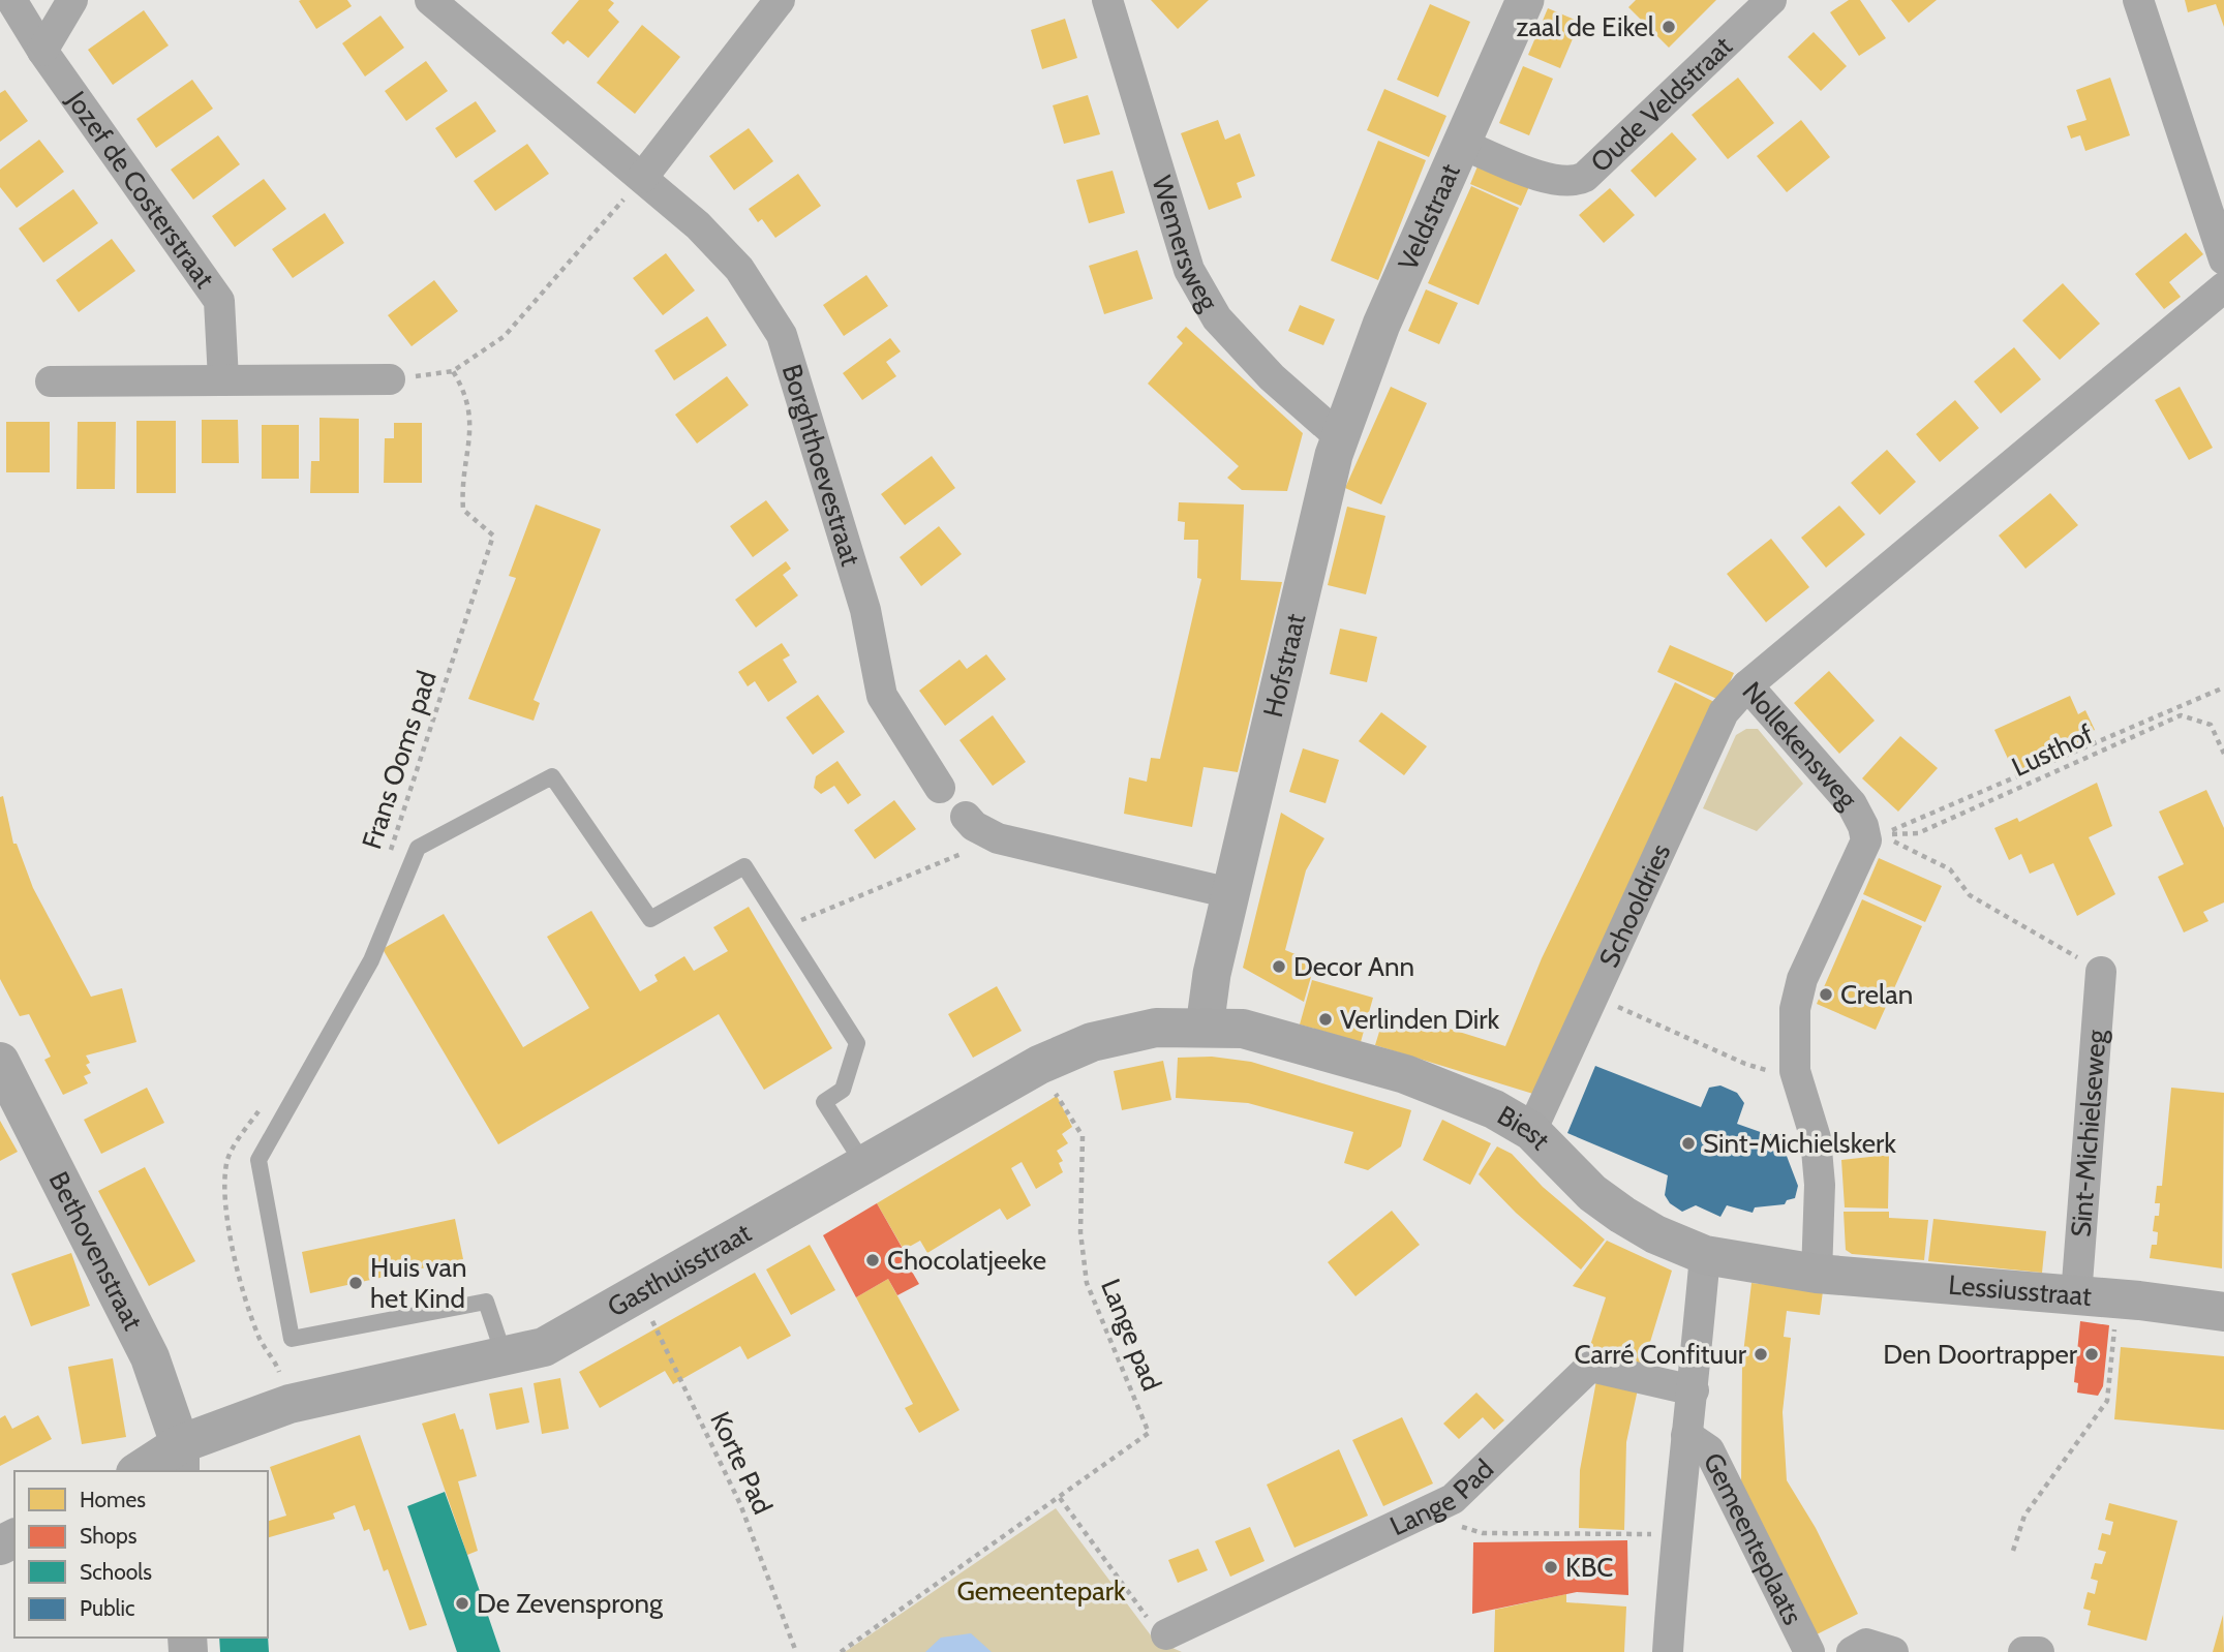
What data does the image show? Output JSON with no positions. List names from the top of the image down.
{
  "streets": {
    "main road": [
      "Biest",
      "Bethovenstraat",
      "Gasthuisstraat",
      "Lessiusstraat"
    ],
    "street": [
      "Oude Veldstraat",
      "Jozef de Costerstraat",
      "Veldstraat",
      "Wemersweg",
      "Borghthoevestraat",
      "Hofstraat",
      "Nollekensweg",
      "Schooldries",
      "Sint-Michielseweg",
      "Lange Pad",
      "Gemeenteplaats"
    ],
    "path": [
      "Lusthof",
      "Frans Ooms pad",
      "Lange pad",
      "Korte Pad"
    ]
  },
  "crossings": [
    ["Oude Veldstraat", "Veldstraat"],
    ["Veldstraat", "Wemersweg"],
    ["Veldstraat", "Hofstraat"],
    ["Wemersweg", "Hofstraat"],
    ["Hofstraat", "Biest"],
    ["Hofstraat", "Gasthuisstraat"],
    ["Nollekensweg", "Schooldries"],
    ["Nollekensweg", "Biest"],
    ["Nollekensweg", "Lessiusstraat"],
    ["Schooldries", "Biest"],
    ["Biest", "Gasthuisstraat"],
    ["Biest", "Lessiusstraat"],
    ["Biest", "Gemeenteplaats"],
    ["Sint-Michielseweg", "Lessiusstraat"],
    ["Bethovenstraat", "Gasthuisstraat"],
    ["Gasthuisstraat", "Lange pad"],
    ["Gasthuisstraat", "Korte Pad"],
    ["Lange Pad", "Gemeenteplaats"]
  ],
  "parks": ["Gemeentepark"],
  "places": [
    "zaal de Eikel",
    "Decor Ann",
    "Crelan",
    "Verlinden Dirk",
    "Sint-Michielskerk",
    "Chocolatjeeke",
    "Huis van het Kind",
    "Carré Confituur",
    "Den Doortrapper",
    "KBC",
    "De Zevensprong"
  ],
  "legend": [
    "Homes",
    "Shops",
    "Schools",
    "Public"
  ]
}
